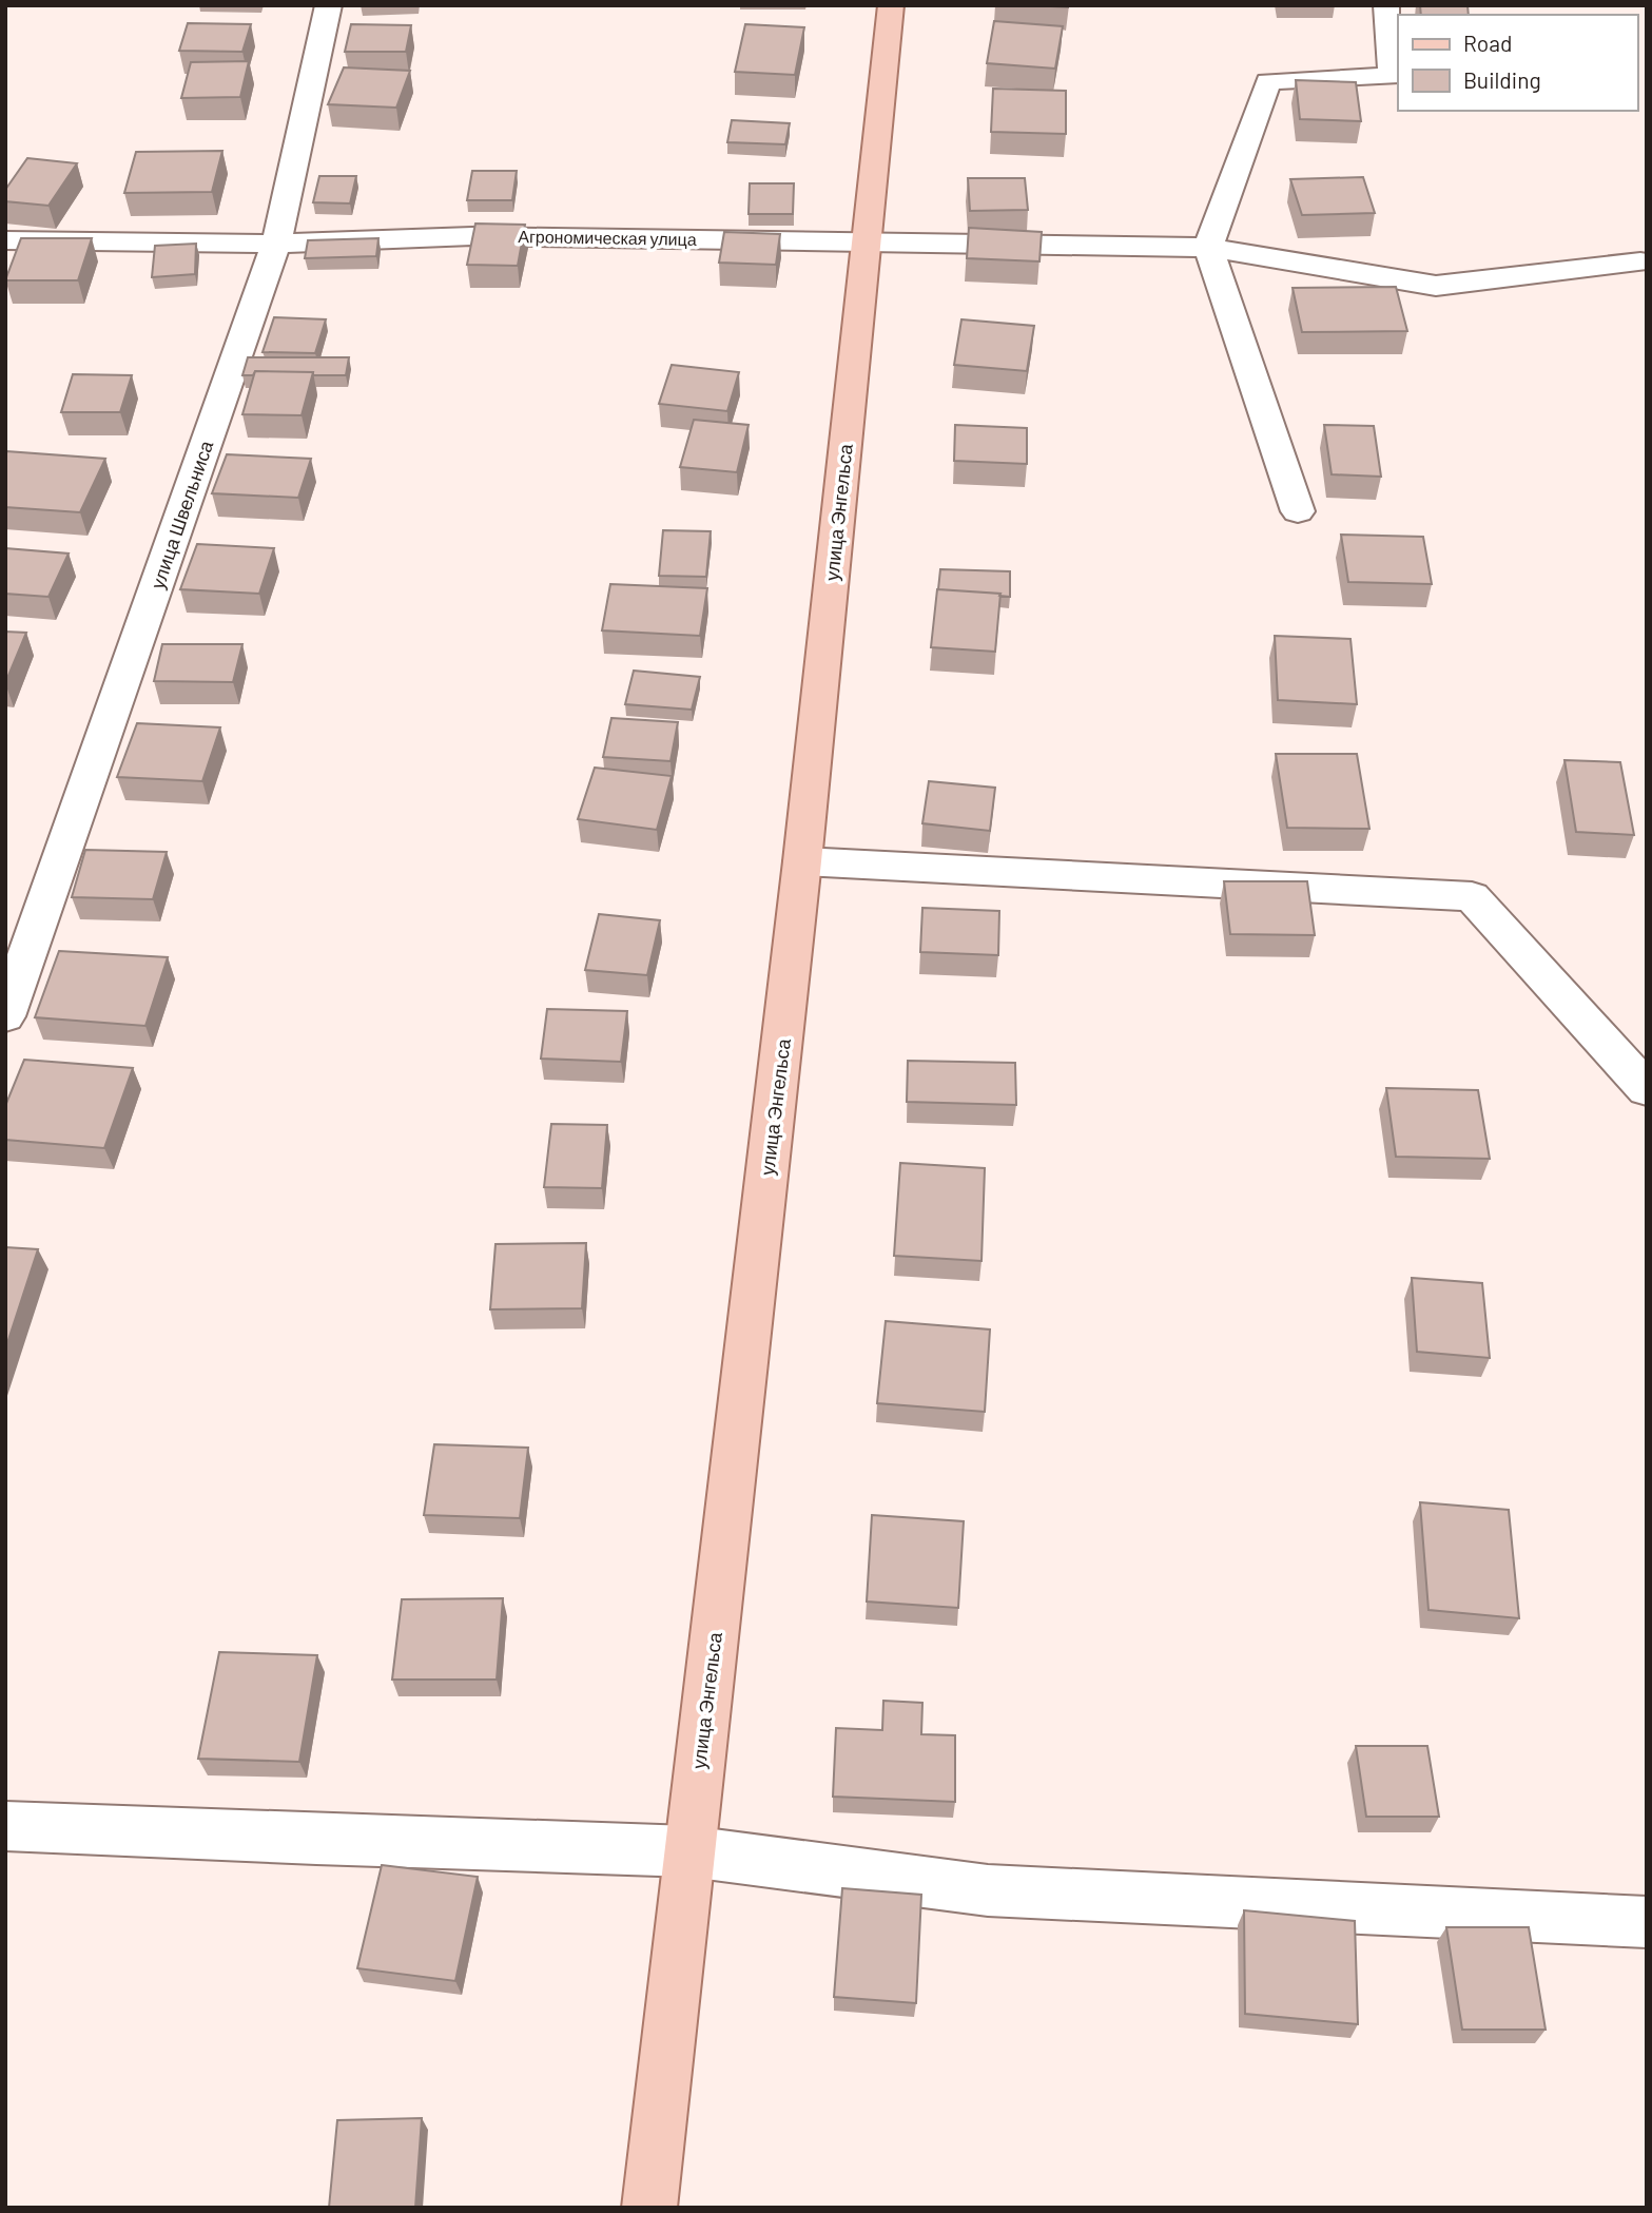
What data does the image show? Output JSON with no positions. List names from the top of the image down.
{
  "streets": {
    "main road": ["улица Энгельса"],
    "street": ["Агрономическая улица", "улица Швельниса"]
  },
  "crossings": [
    ["Агрономическая улица", "улица Энгельса"],
    ["Агрономическая улица", "улица Швельниса"]
  ],
  "legend": ["Road", "Building"]
}
